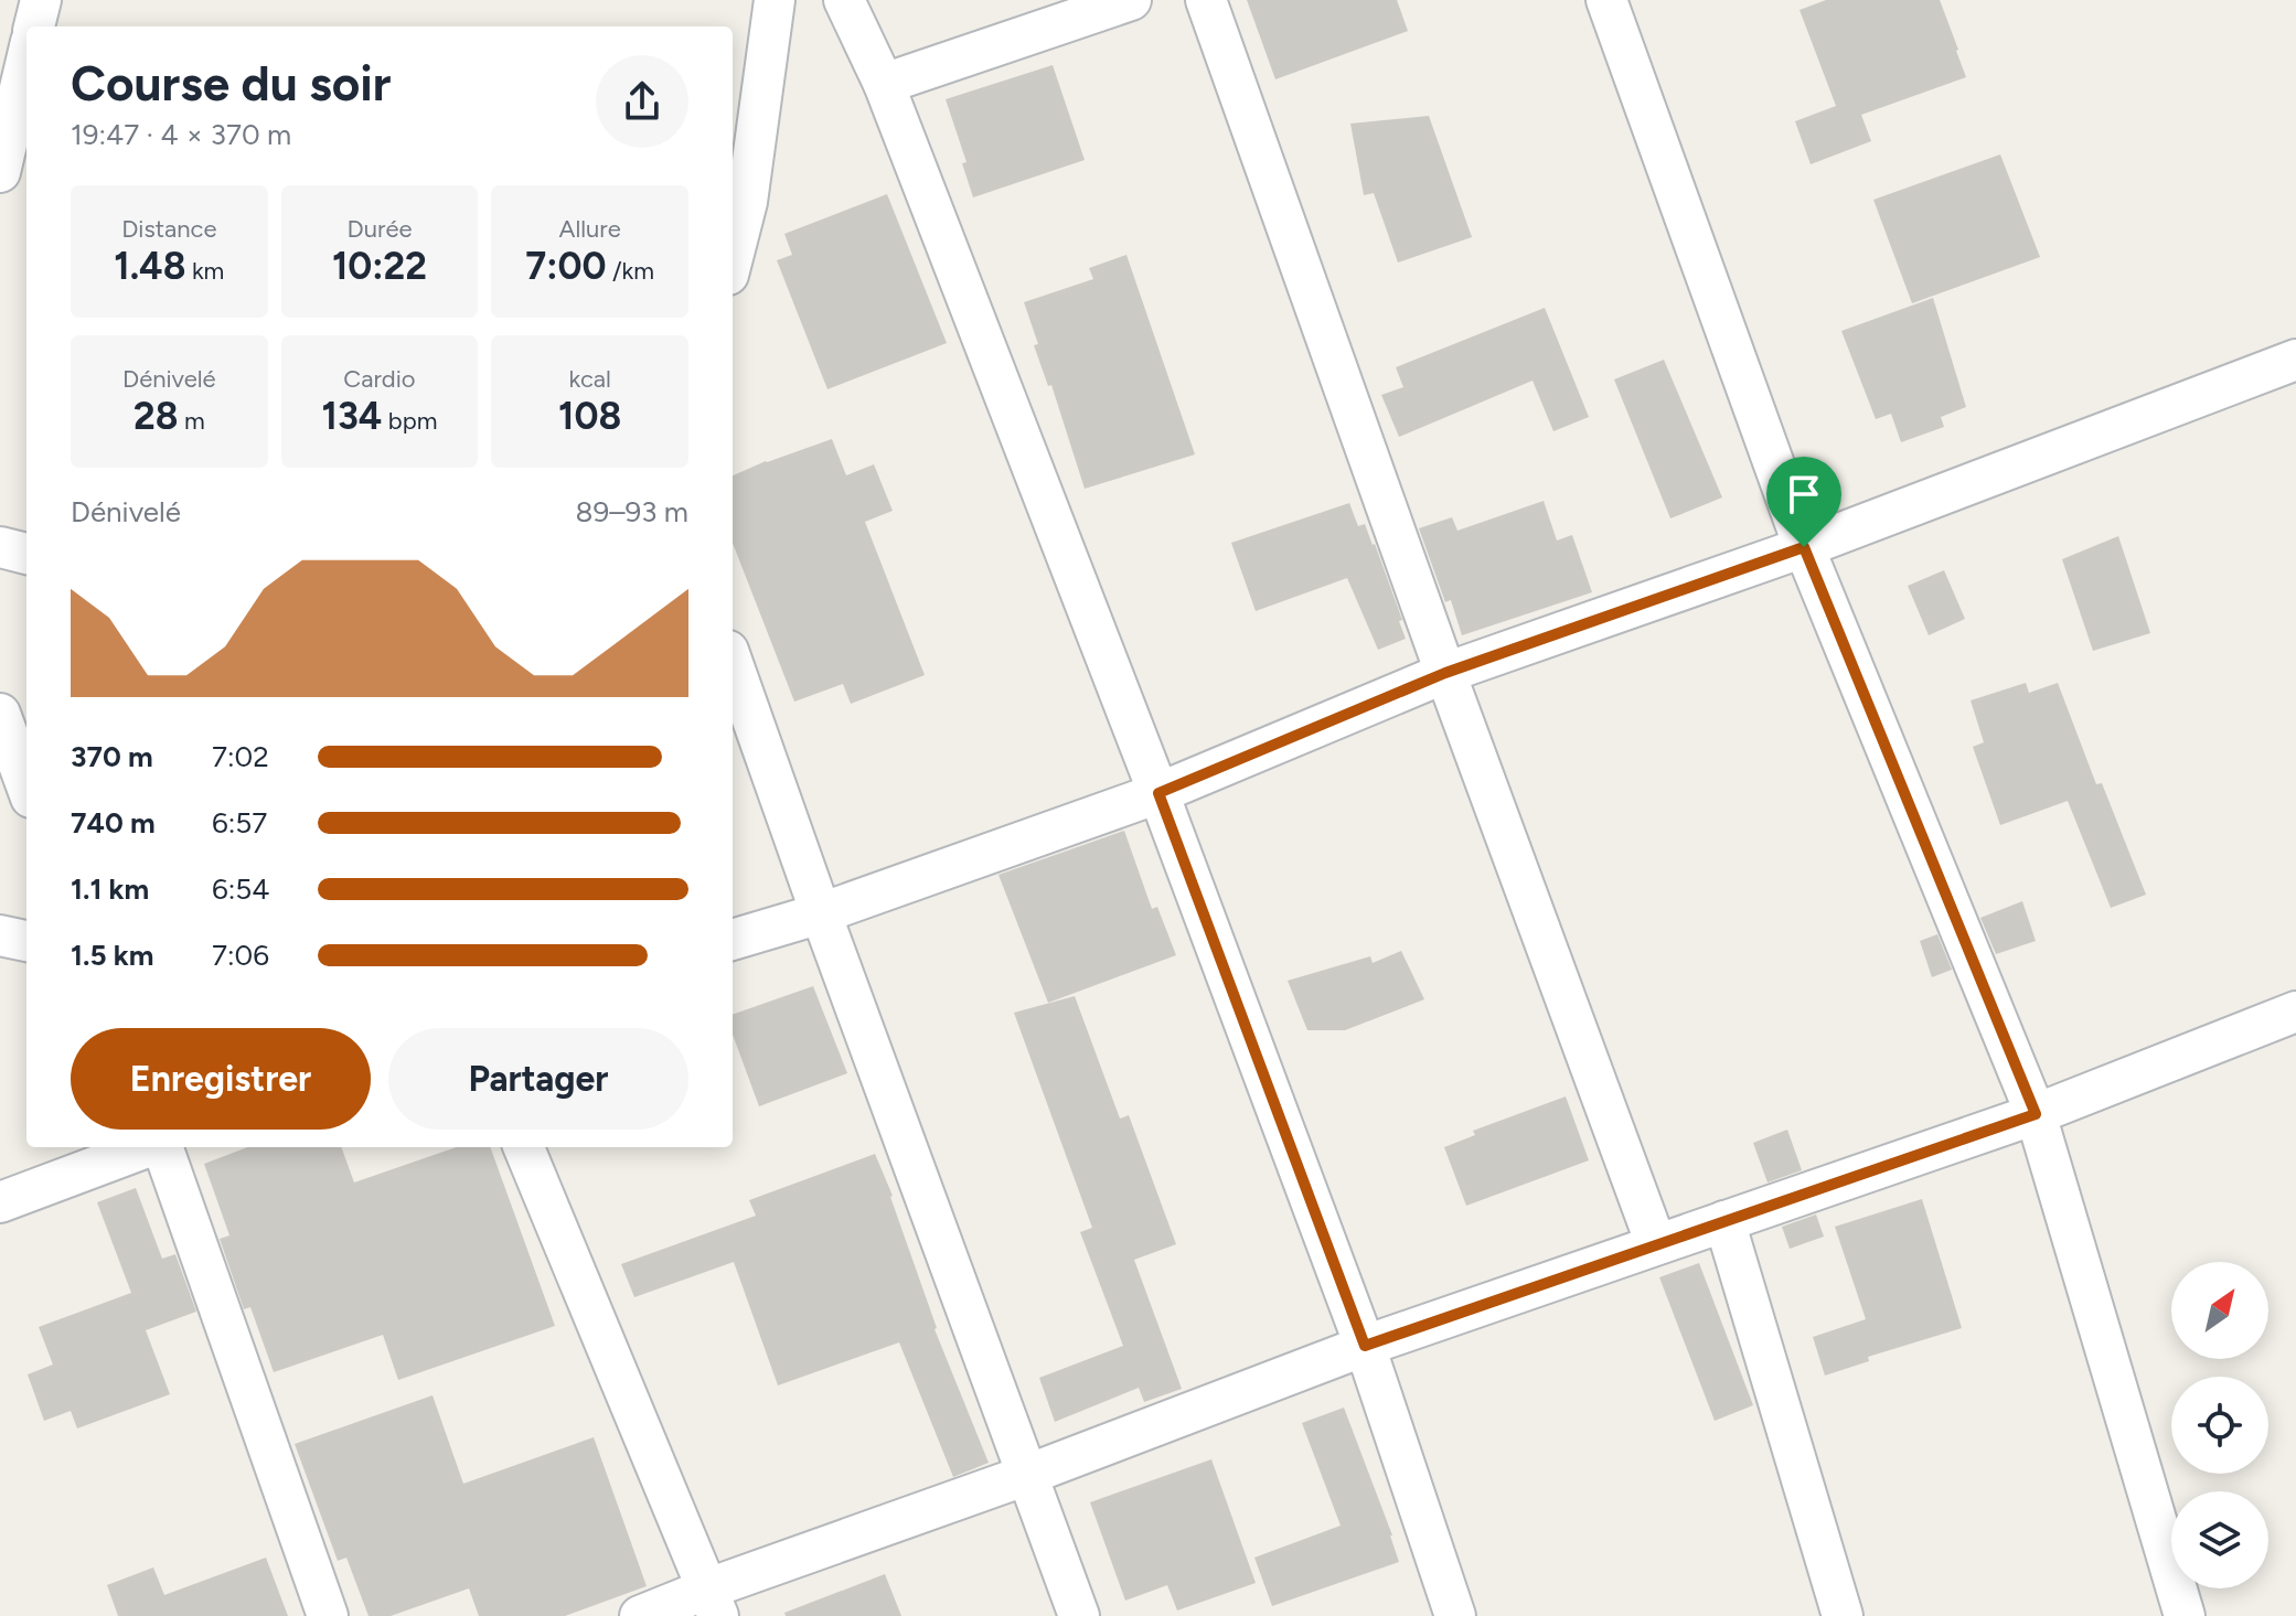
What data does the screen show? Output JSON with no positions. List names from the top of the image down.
{
  "north": "top right",
  "page": {
    "heading": ["Course du soir", "19:47 · 4 × 370 m"],
    "stats": [
      ["Distance", "1.48 km"],
      ["Durée", "10:22"],
      ["Allure", "7:00 /km"],
      ["Dénivelé", "28 m"],
      ["Cardio", "134 bpm"],
      ["kcal", "108"]
    ],
    "chart": ["Dénivelé", "89–93 m"],
    "list": [
      {
        "name": "370 m",
        "note": "7:02"
      },
      {
        "name": "740 m",
        "note": "6:57"
      },
      {
        "name": "1.1 km",
        "note": "6:54"
      },
      {
        "name": "1.5 km",
        "note": "7:06"
      }
    ],
    "buttons": ["Enregistrer", "Partager"]
  }
}
